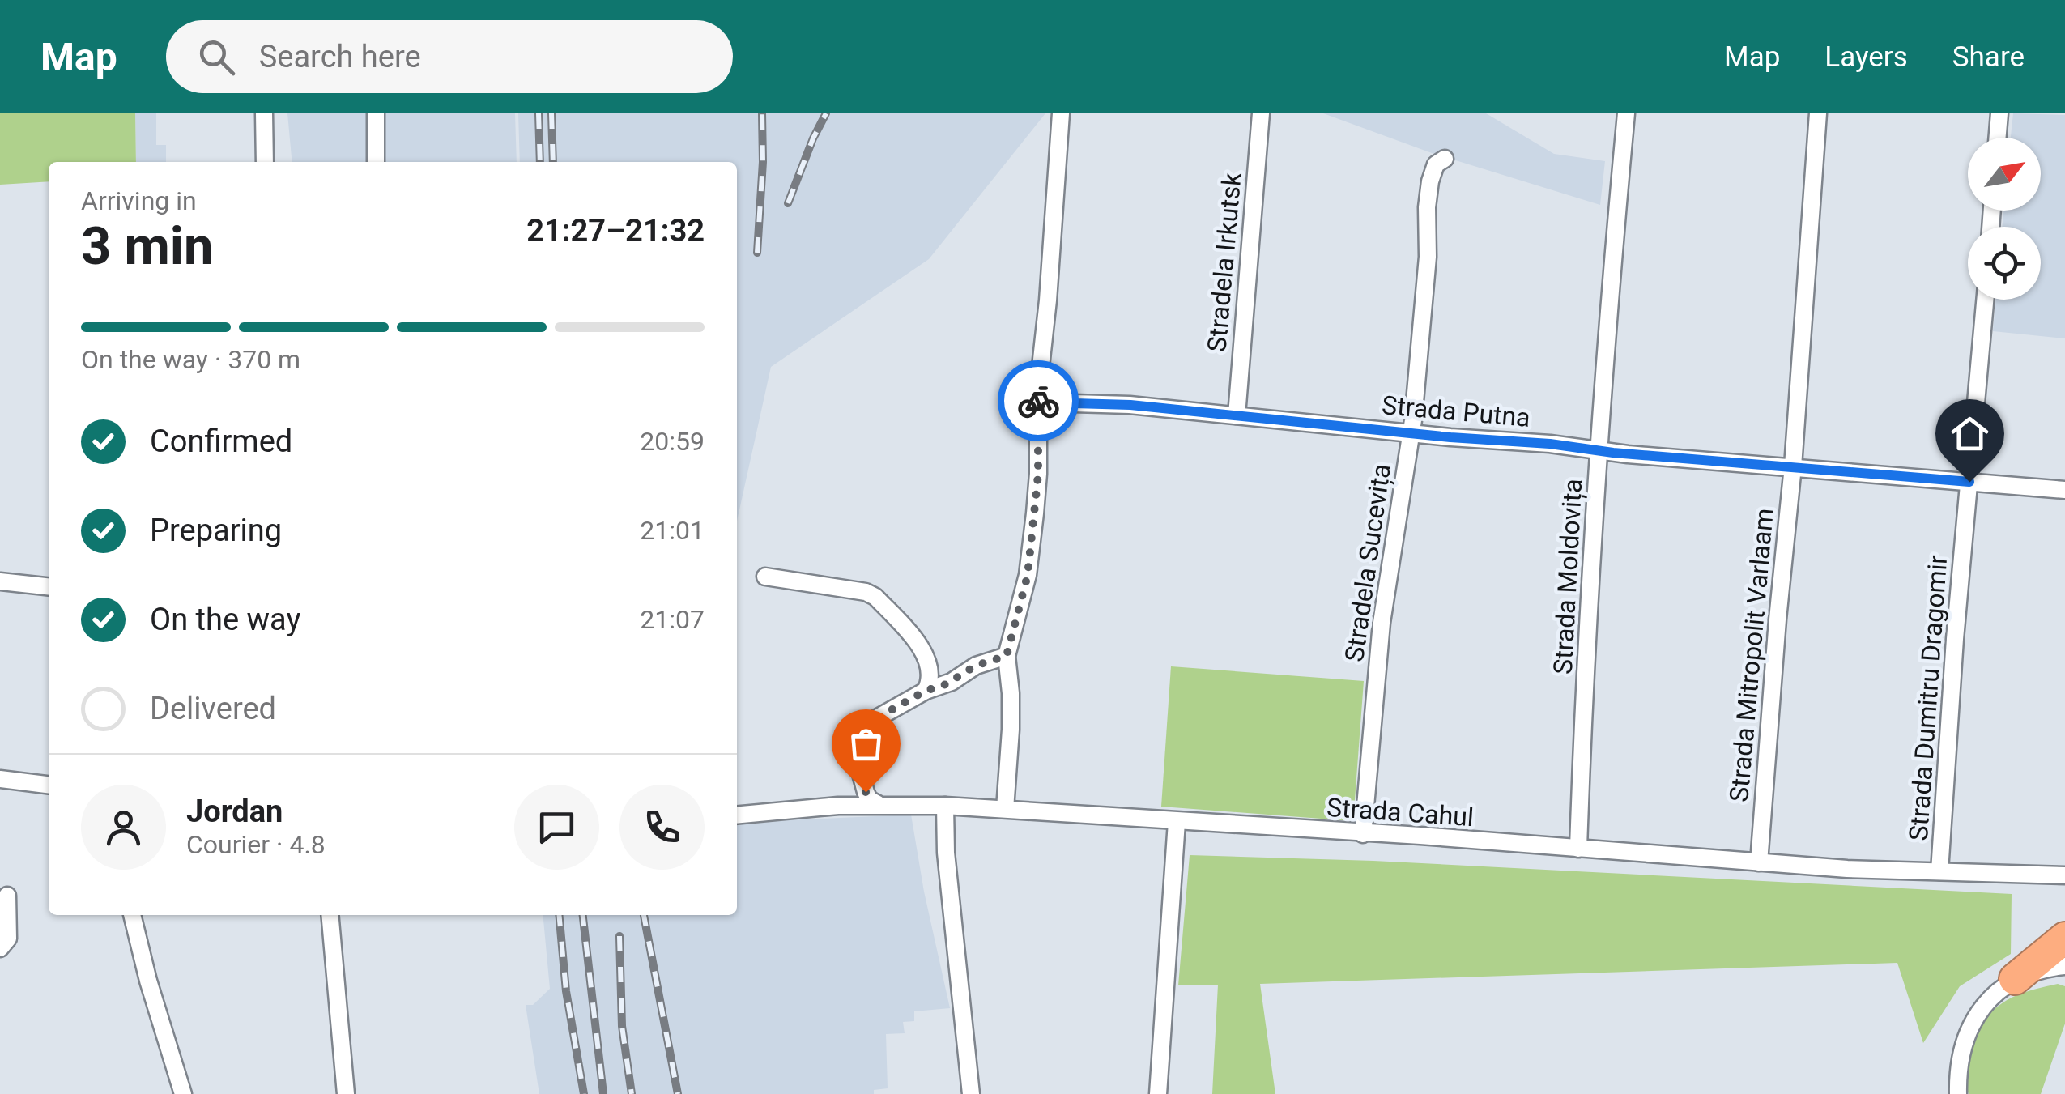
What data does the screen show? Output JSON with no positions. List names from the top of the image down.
{
  "streets": {
    "street": [
      "Stradela Irkutsk",
      "Strada Putna",
      "Stradela Sucevița",
      "Strada Moldovița",
      "Strada Mitropolit Varlaam",
      "Strada Dumitru Dragomir",
      "Strada Cahul"
    ]
  },
  "crossings": [
    ["Stradela Irkutsk", "Strada Putna"],
    ["Strada Putna", "Stradela Sucevița"],
    ["Strada Putna", "Strada Moldovița"],
    ["Strada Putna", "Strada Mitropolit Varlaam"],
    ["Strada Putna", "Strada Dumitru Dragomir"],
    ["Stradela Sucevița", "Strada Cahul"],
    ["Strada Moldovița", "Strada Cahul"],
    ["Strada Mitropolit Varlaam", "Strada Cahul"],
    ["Strada Dumitru Dragomir", "Strada Cahul"]
  ],
  "north": "top right",
  "page": {
    "header": "Map",
    "search": "Search here",
    "nav": ["Map", "Layers", "Share"],
    "heading": ["3 min", "Arriving in", "21:27–21:32"],
    "panel": ["Jordan", "Courier · 4.8"],
    "bar": "On the way · 370 m",
    "list": [
      ["Confirmed", "20:59"],
      ["Preparing", "21:01"],
      ["On the way", "21:07"],
      "Delivered"
    ]
  }
}
